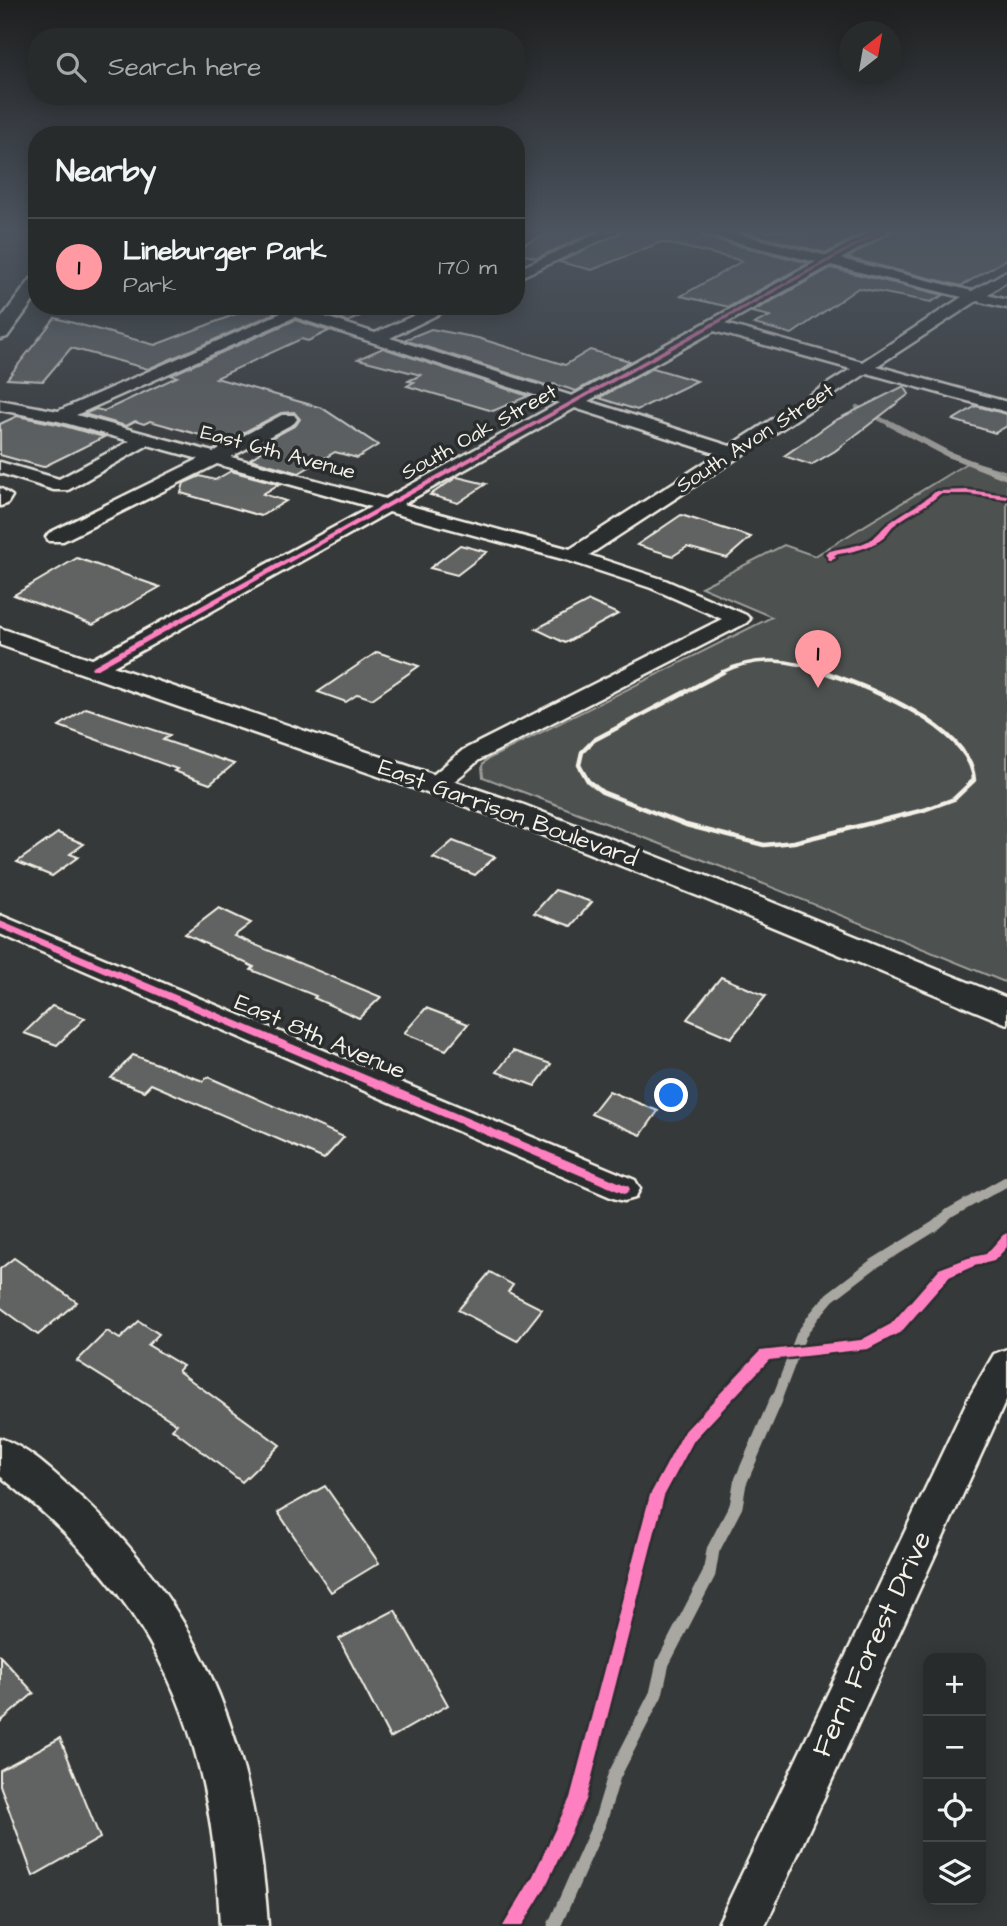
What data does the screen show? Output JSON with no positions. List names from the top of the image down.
{
  "streets": {
    "main road": ["East Garrison Boulevard"],
    "street": [
      "South Oak Street",
      "South Avon Street",
      "East 6th Avenue",
      "East 8th Avenue",
      "Fern Forest Drive"
    ]
  },
  "crossings": [
    ["South Oak Street", "East 6th Avenue"],
    ["South Oak Street", "East Garrison Boulevard"],
    ["South Avon Street", "East 6th Avenue"],
    ["East 6th Avenue", "East Garrison Boulevard"]
  ],
  "north": "top right",
  "page": {
    "search": "Search here",
    "heading": "Nearby",
    "list": [
      {
        "mark": "1",
        "name": "Lineburger Park",
        "note": "Park",
        "value": "170 m"
      }
    ],
    "pins": "1",
    "map_buttons": ["+", "−"]
  }
}
